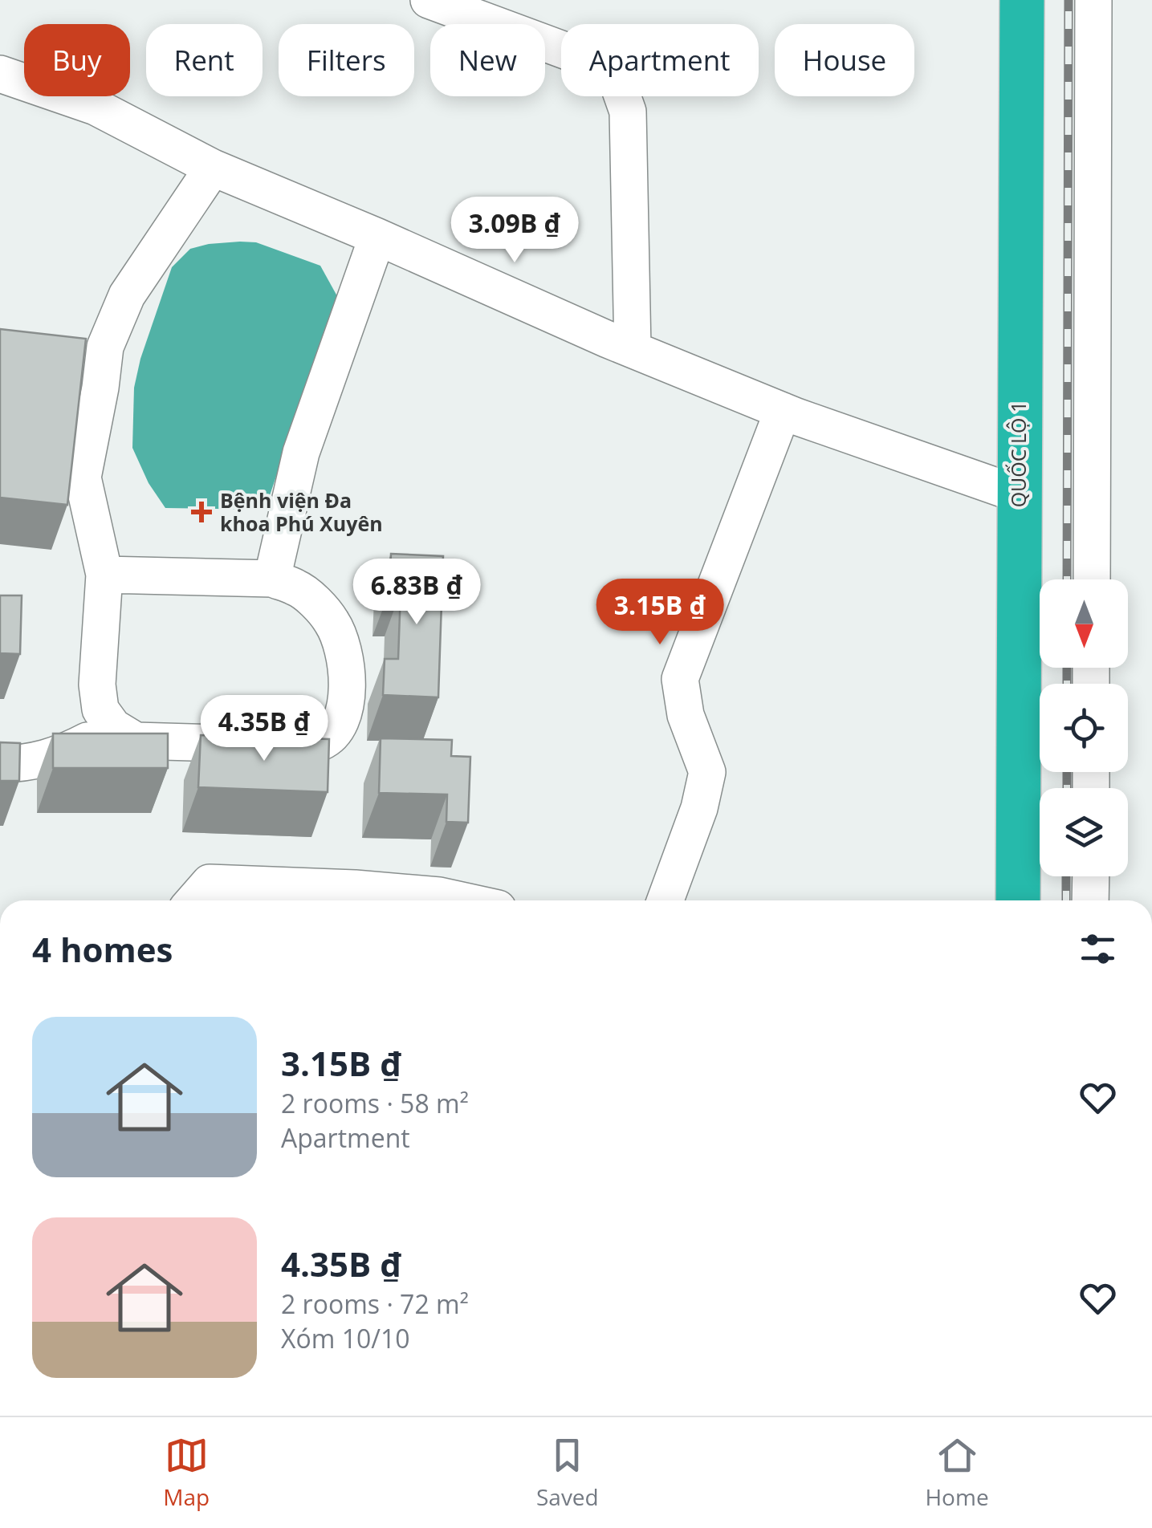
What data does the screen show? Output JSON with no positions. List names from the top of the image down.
{
  "streets": {
    "highway": ["QUỐC LỘ 1"]
  },
  "places": {
    "health": ["Bệnh viện Đa khoa Phú Xuyên"]
  },
  "north": "bottom",
  "page": {
    "chip": [
      "Buy",
      "Rent",
      "Filters",
      "New",
      "Apartment",
      "House"
    ],
    "price": [
      "3.09B ₫",
      "6.83B ₫",
      "3.15B ₫",
      "4.35B ₫"
    ],
    "heading": "4 homes",
    "list": [
      {
        "name": "3.15B ₫",
        "note": "2 rooms · 58 m² · Apartment"
      },
      {
        "name": "4.35B ₫",
        "note": "2 rooms · 72 m² · Xóm 10/10"
      }
    ],
    "tabs": ["Map", "Saved", "Home"]
  }
}
